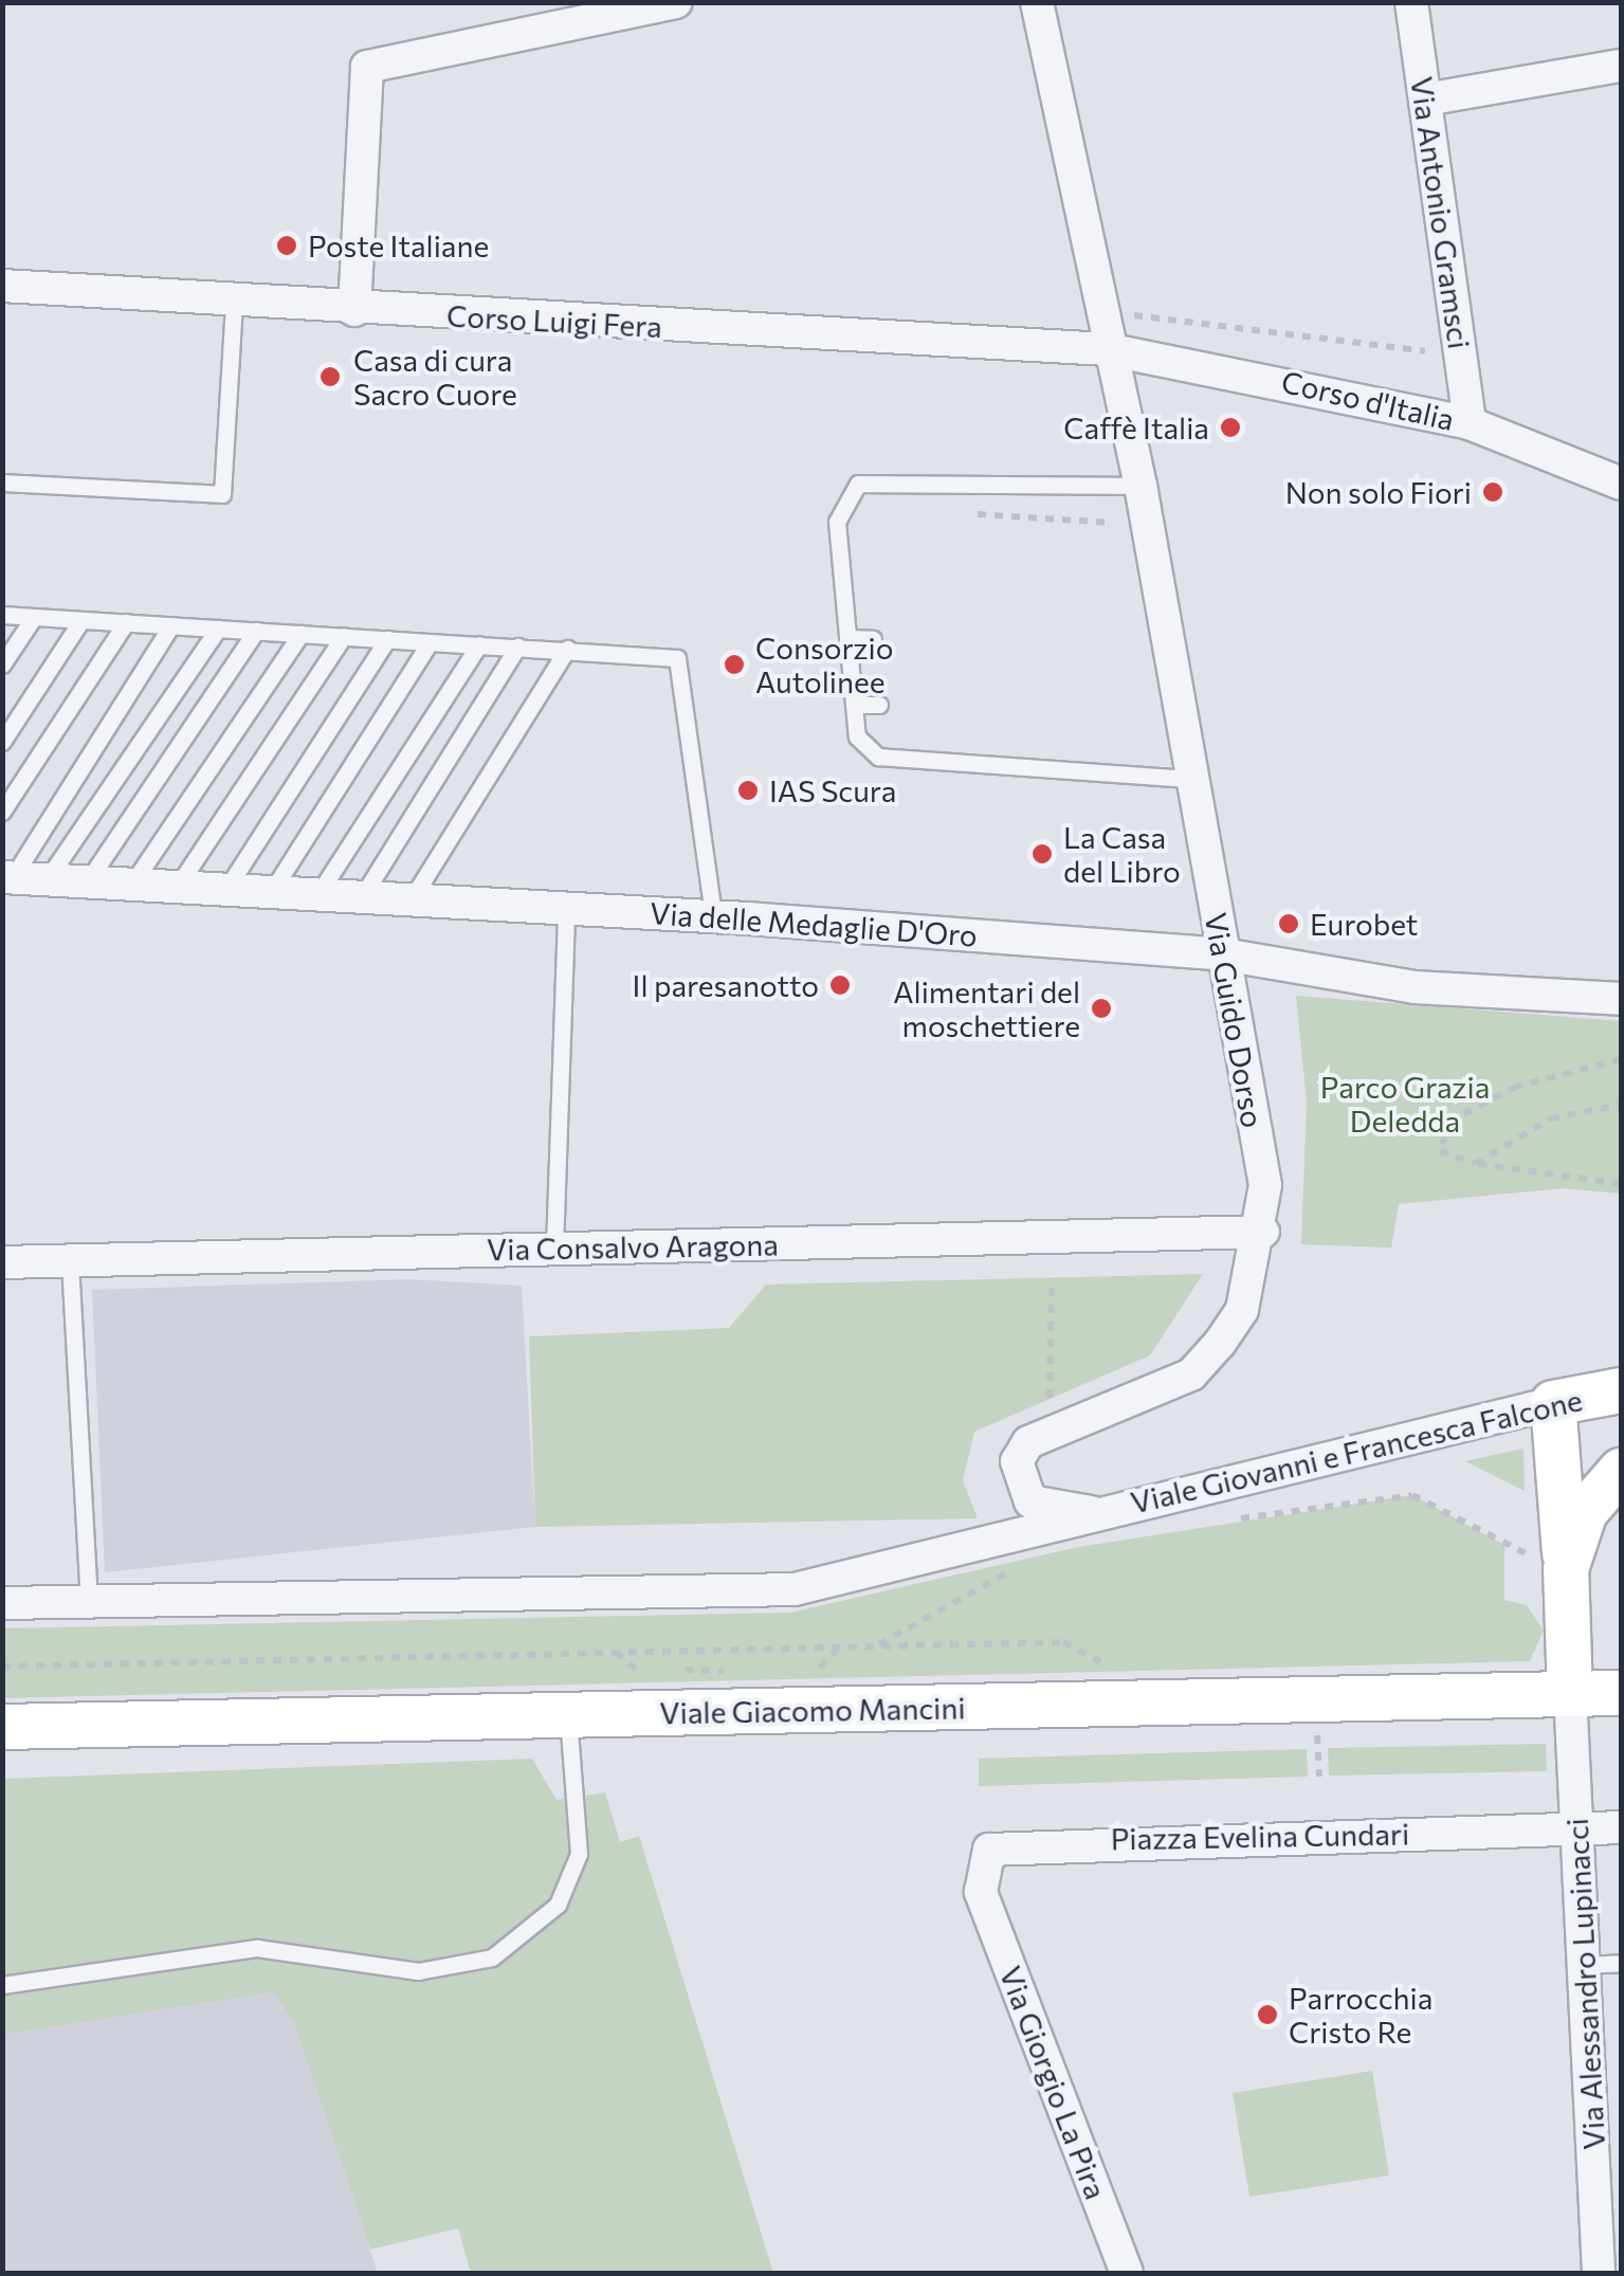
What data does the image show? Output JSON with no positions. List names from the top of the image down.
{
  "streets": {
    "street": [
      "Via Antonio Gramsci",
      "Corso Luigi Fera",
      "Corso d'Italia",
      "Via delle Medaglie D'Oro",
      "Via Guido Dorso",
      "Via Consalvo Aragona",
      "Viale Giovanni e Francesca Falcone",
      "Viale Giacomo Mancini",
      "Piazza Evelina Cundari",
      "Via Alessandro Lupinacci",
      "Via Giorgio La Pira"
    ]
  },
  "crossings": [
    ["Via Antonio Gramsci", "Corso d'Italia"],
    ["Corso Luigi Fera", "Corso d'Italia"],
    ["Corso Luigi Fera", "Via Guido Dorso"],
    ["Corso d'Italia", "Via Guido Dorso"],
    ["Via delle Medaglie D'Oro", "Via Guido Dorso"],
    ["Via Guido Dorso", "Via Consalvo Aragona"],
    ["Via Guido Dorso", "Viale Giovanni e Francesca Falcone"],
    ["Viale Giacomo Mancini", "Via Alessandro Lupinacci"],
    ["Piazza Evelina Cundari", "Via Alessandro Lupinacci"],
    ["Piazza Evelina Cundari", "Via Giorgio La Pira"]
  ],
  "parks": ["Parco Grazia Deledda"],
  "places": [
    "Poste Italiane",
    "Casa di cura Sacro Cuore",
    "Caffè Italia",
    "Non solo Fiori",
    "Consorzio Autolinee",
    "IAS Scura",
    "La Casa del Libro",
    "Eurobet",
    "Il paresanotto",
    "Alimentari del moschettiere",
    "Parrocchia Cristo Re"
  ]
}
